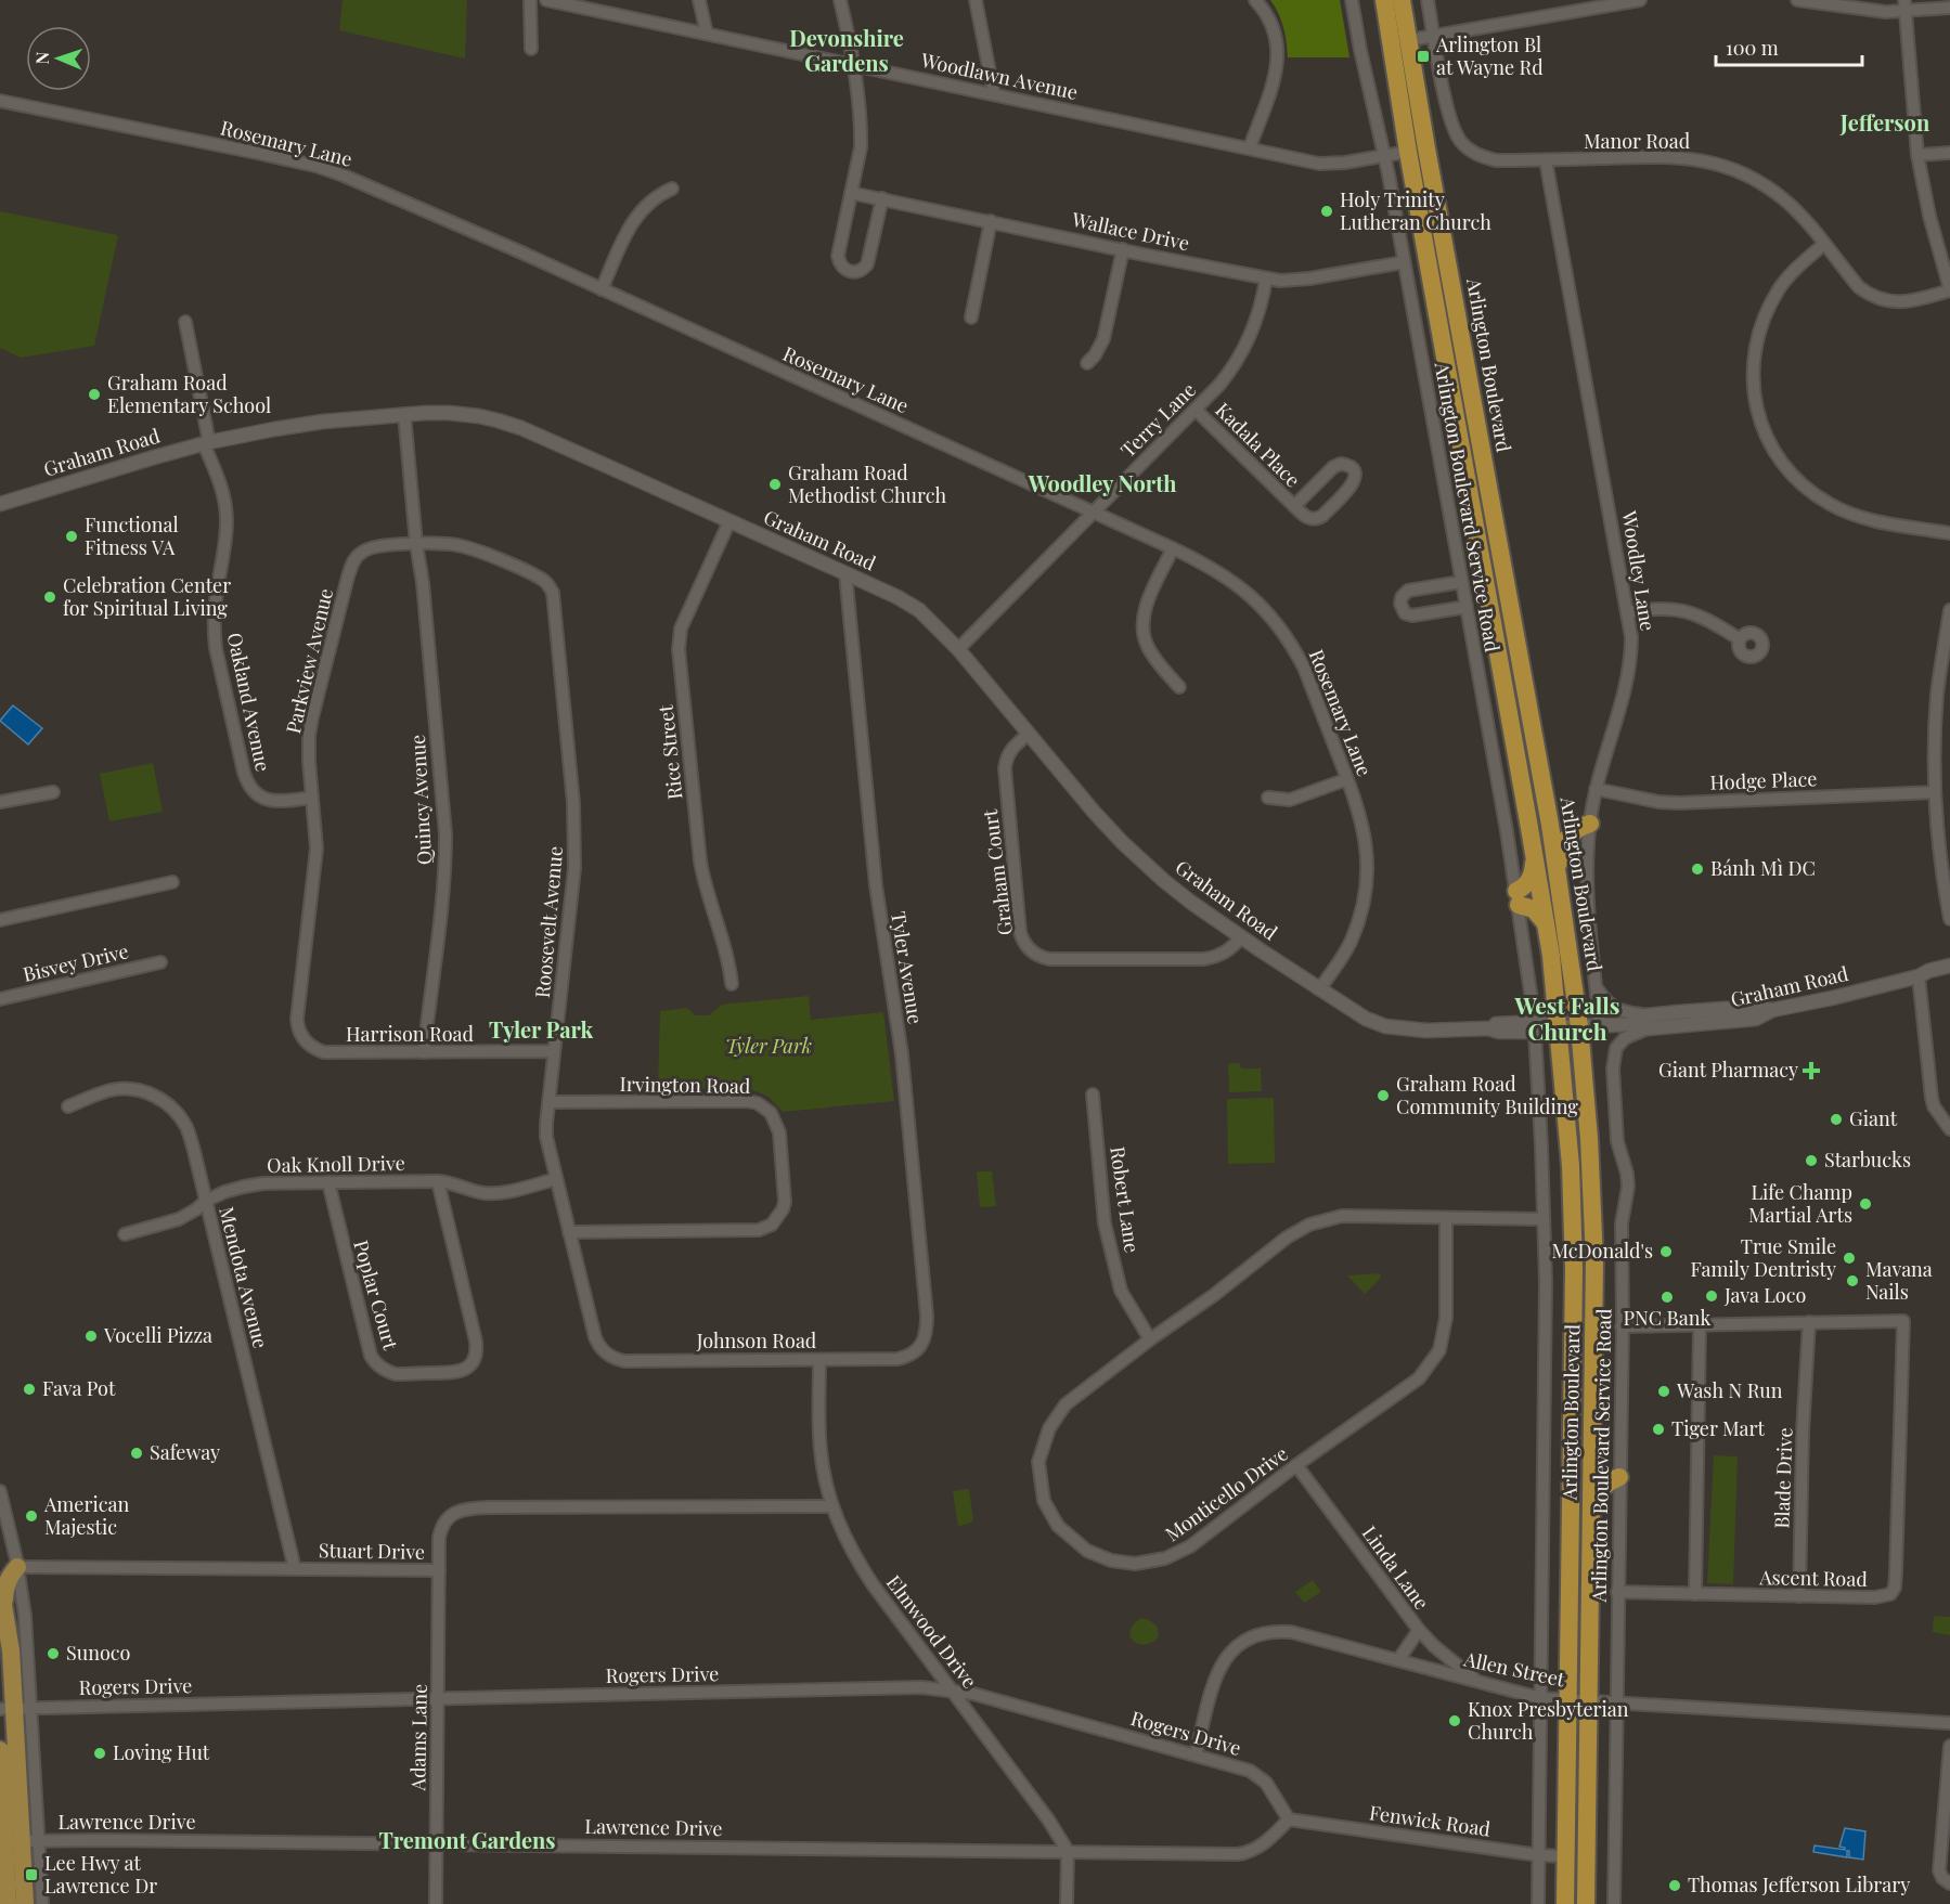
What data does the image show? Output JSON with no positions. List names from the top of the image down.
{
  "streets": {
    "highway": ["Arlington Boulevard"],
    "street": [
      "Woodlawn Avenue",
      "Manor Road",
      "Rosemary Lane",
      "Wallace Drive",
      "Terry Lane",
      "Kadala Place",
      "Graham Road",
      "Arlington Boulevard Service Road",
      "Woodley Lane",
      "Parkview Avenue",
      "Oakland Avenue",
      "Rice Street",
      "Hodge Place",
      "Quincy Avenue",
      "Graham Court",
      "Roosevelt Avenue",
      "Bisvey Drive",
      "Tyler Avenue",
      "Harrison Road",
      "Irvington Road",
      "Oak Knoll Drive",
      "Robert Lane",
      "Mendota Avenue",
      "Poplar Court",
      "Johnson Road",
      "Blade Drive",
      "Monticello Drive",
      "Stuart Drive",
      "Linda Lane",
      "Ascent Road",
      "Elmwood Drive",
      "Allen Street",
      "Rogers Drive",
      "Adams Lane",
      "Fenwick Road",
      "Lawrence Drive"
    ]
  },
  "crossings": [
    ["Woodlawn Avenue", "Arlington Boulevard"],
    ["Woodlawn Avenue", "Arlington Boulevard Service Road"],
    ["Manor Road", "Woodley Lane"],
    ["Rosemary Lane", "Terry Lane"],
    ["Rosemary Lane", "Graham Road"],
    ["Wallace Drive", "Terry Lane"],
    ["Wallace Drive", "Arlington Boulevard Service Road"],
    ["Arlington Boulevard", "Graham Road"],
    ["Arlington Boulevard", "Allen Street"],
    ["Arlington Boulevard", "Fenwick Road"],
    ["Terry Lane", "Kadala Place"],
    ["Terry Lane", "Graham Road"],
    ["Graham Road", "Arlington Boulevard Service Road"],
    ["Graham Road", "Woodley Lane"],
    ["Graham Road", "Oakland Avenue"],
    ["Graham Road", "Rice Street"],
    ["Graham Road", "Graham Court"],
    ["Graham Road", "Tyler Avenue"],
    ["Arlington Boulevard Service Road", "Monticello Drive"],
    ["Arlington Boulevard Service Road", "Ascent Road"],
    ["Arlington Boulevard Service Road", "Allen Street"],
    ["Arlington Boulevard Service Road", "Fenwick Road"],
    ["Woodley Lane", "Hodge Place"],
    ["Parkview Avenue", "Oakland Avenue"],
    ["Parkview Avenue", "Quincy Avenue"],
    ["Parkview Avenue", "Roosevelt Avenue"],
    ["Parkview Avenue", "Harrison Road"],
    ["Quincy Avenue", "Roosevelt Avenue"],
    ["Quincy Avenue", "Harrison Road"],
    ["Roosevelt Avenue", "Harrison Road"],
    ["Roosevelt Avenue", "Irvington Road"],
    ["Roosevelt Avenue", "Oak Knoll Drive"],
    ["Roosevelt Avenue", "Johnson Road"],
    ["Tyler Avenue", "Johnson Road"],
    ["Oak Knoll Drive", "Mendota Avenue"],
    ["Oak Knoll Drive", "Poplar Court"],
    ["Robert Lane", "Monticello Drive"],
    ["Mendota Avenue", "Stuart Drive"],
    ["Johnson Road", "Elmwood Drive"],
    ["Blade Drive", "Ascent Road"],
    ["Monticello Drive", "Linda Lane"],
    ["Stuart Drive", "Elmwood Drive"],
    ["Stuart Drive", "Adams Lane"],
    ["Linda Lane", "Allen Street"],
    ["Elmwood Drive", "Rogers Drive"],
    ["Elmwood Drive", "Lawrence Drive"],
    ["Allen Street", "Rogers Drive"],
    ["Rogers Drive", "Adams Lane"],
    ["Rogers Drive", "Fenwick Road"],
    ["Rogers Drive", "Lawrence Drive"],
    ["Adams Lane", "Lawrence Drive"],
    ["Fenwick Road", "Lawrence Drive"]
  ],
  "districts": [
    "Devonshire Gardens",
    "Jefferson",
    "Woodley North",
    "West Falls Church",
    "Tyler Park",
    "Tremont Gardens"
  ],
  "parks": ["Tyler Park"],
  "places": {
    "transit": ["Arlington Bl at Wayne Rd", "Lee Hwy at Lawrence Dr"],
    "other": [
      "Holy Trinity Lutheran Church",
      "Graham Road Elementary School",
      "Graham Road Methodist Church",
      "Functional Fitness VA",
      "Celebration Center for Spiritual Living",
      "Bánh Mì DC",
      "Graham Road Community Building",
      "Giant",
      "Starbucks",
      "Life Champ Martial Arts",
      "McDonald's",
      "True Smile Family Dentristy",
      "Mavana Nails",
      "Java Loco",
      "PNC Bank",
      "Vocelli Pizza",
      "Fava Pot",
      "Wash N Run",
      "Tiger Mart",
      "Safeway",
      "American Majestic",
      "Sunoco",
      "Knox Presbyterian Church",
      "Loving Hut",
      "Thomas Jefferson Library"
    ],
    "health": ["Giant Pharmacy"]
  },
  "scale_bar": "100 m",
  "north": "left"
}
